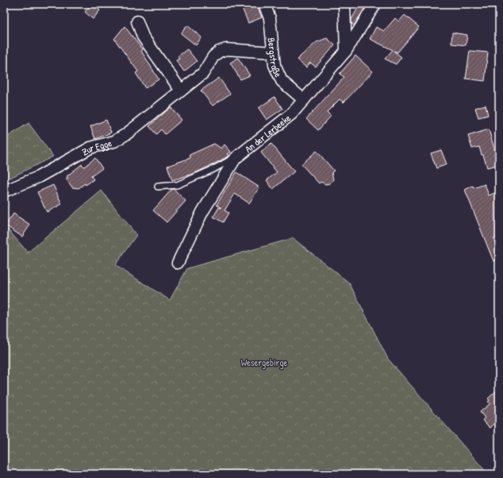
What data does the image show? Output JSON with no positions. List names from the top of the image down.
{
  "streets": {
    "street": ["Bergstraße", "An der Lerbeeke", "Zur Egge"]
  },
  "crossings": [
    ["Bergstraße", "An der Lerbeeke"],
    ["Bergstraße", "Zur Egge"]
  ],
  "parks": ["Wesergebirge"]
}
